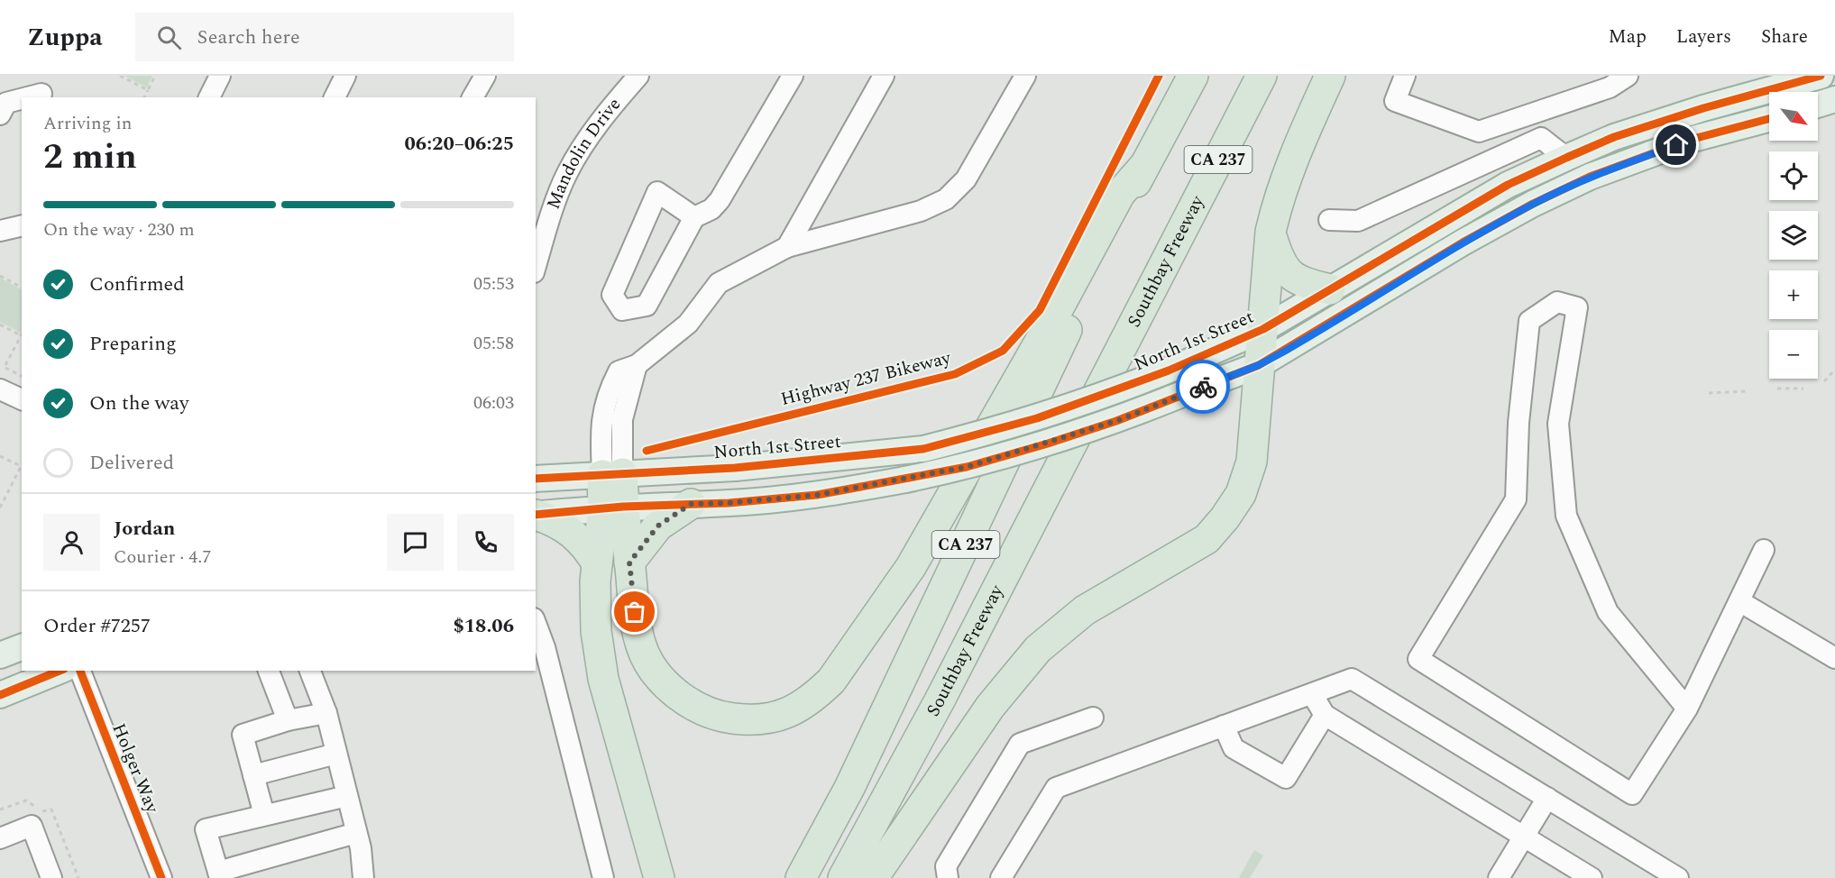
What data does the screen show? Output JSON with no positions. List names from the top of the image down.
{
  "streets": {
    "highway": ["CA 237", "Southbay Freeway"],
    "main road": ["North 1st Street"],
    "street": ["Mandolin Drive", "Holger Way"],
    "cycle path": ["Highway 237 Bikeway"]
  },
  "north": "bottom right",
  "page": {
    "header": "Zuppa",
    "search": "Search here",
    "nav": ["Map", "Layers", "Share"],
    "map_buttons": ["+", "−"],
    "heading": ["2 min", "Arriving in", "06:20–06:25"],
    "panel": [
      "Jordan",
      "Courier · 4.7",
      "Order #7257",
      "$18.06"
    ],
    "bar": "On the way · 230 m",
    "list": [
      ["Confirmed", "05:53"],
      ["Preparing", "05:58"],
      ["On the way", "06:03"],
      "Delivered"
    ]
  }
}
